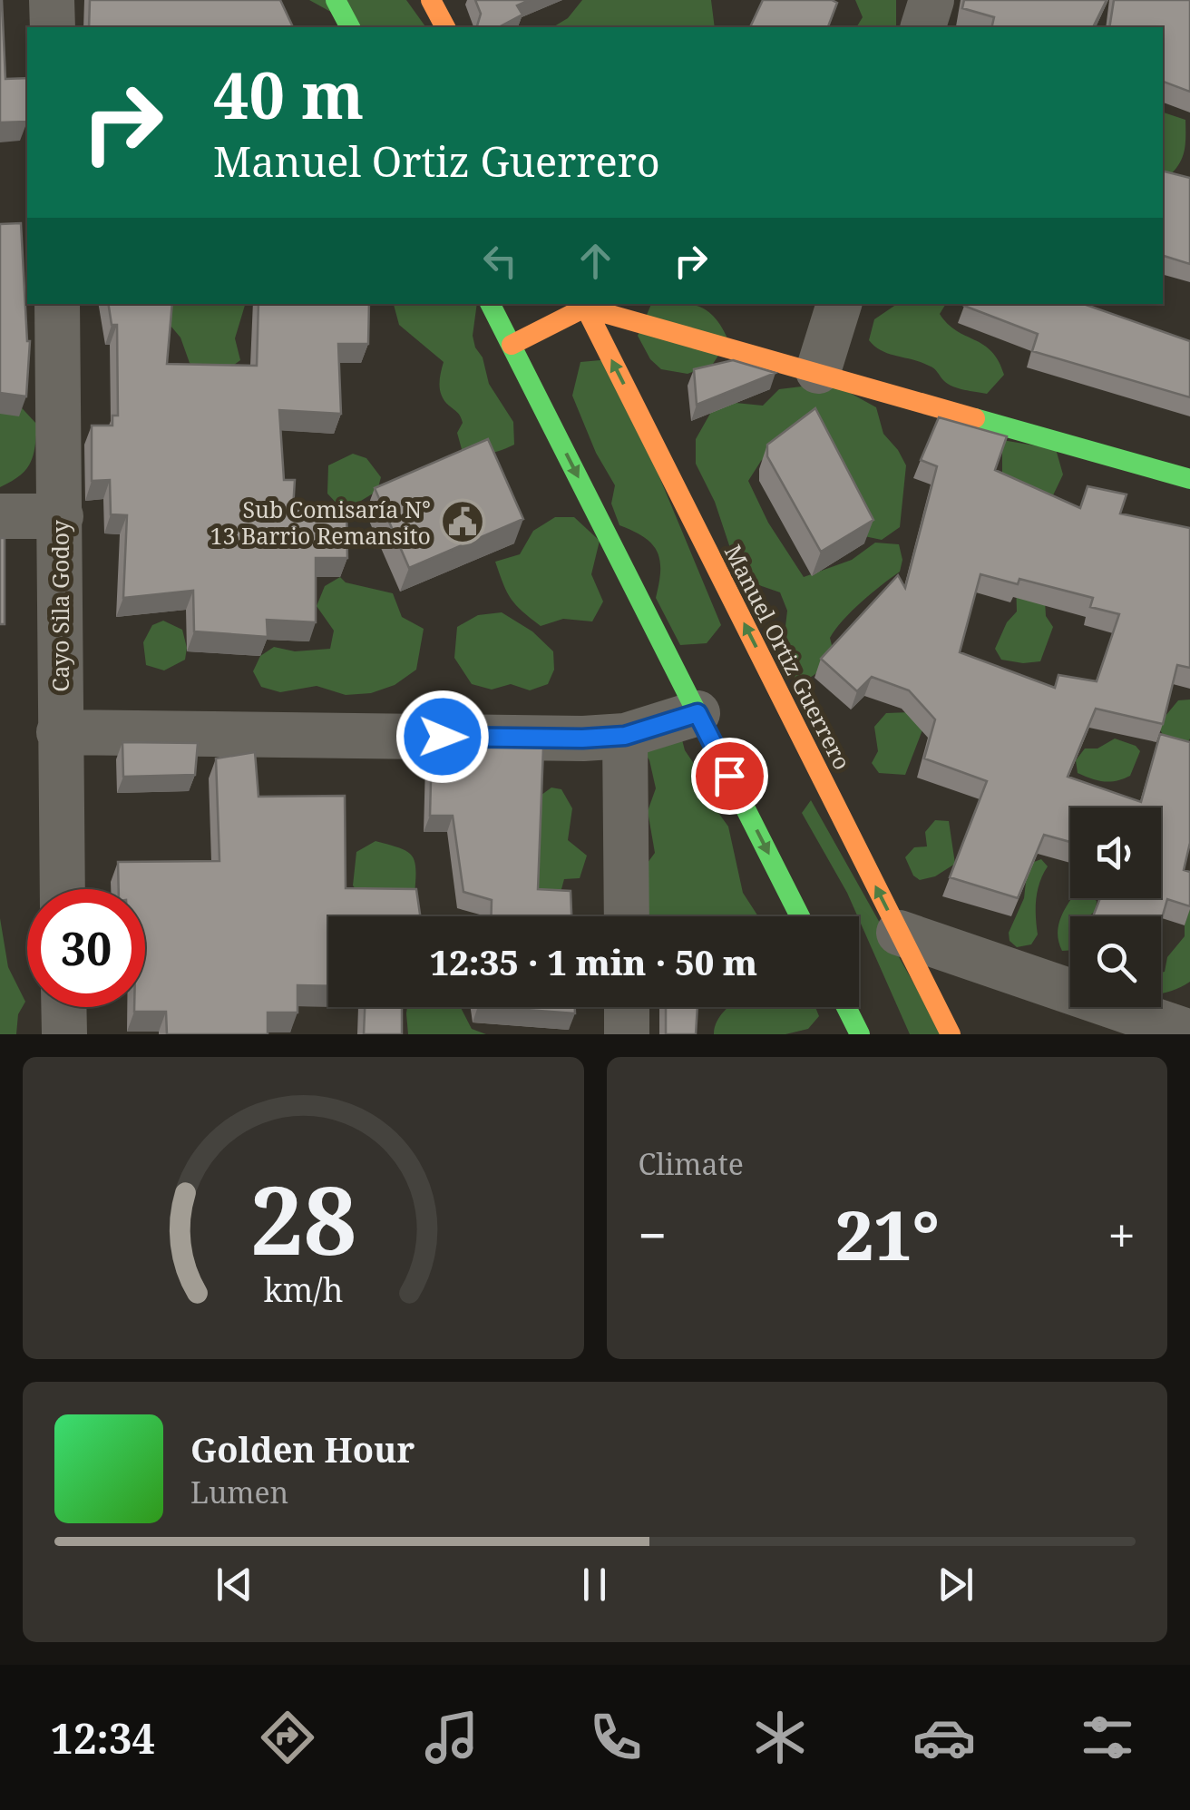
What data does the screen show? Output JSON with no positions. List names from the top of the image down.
{
  "streets": {
    "street": ["Cayo Sila Godoy", "Manuel Ortiz Guerrero"]
  },
  "places": {
    "public building": ["Sub Comisaría N° 13 Barrio Remansito"]
  },
  "page": {
    "turn": ["40 m", "Manuel Ortiz Guerrero"],
    "limit": "30",
    "trip": "12:35 · 1 min · 50 m",
    "tile": "Climate",
    "heat": ["−", "21°", "+"],
    "song": ["Golden Hour", "Lumen"],
    "tabs": "12:34",
    "gauge": ["28", "km/h"]
  }
}
